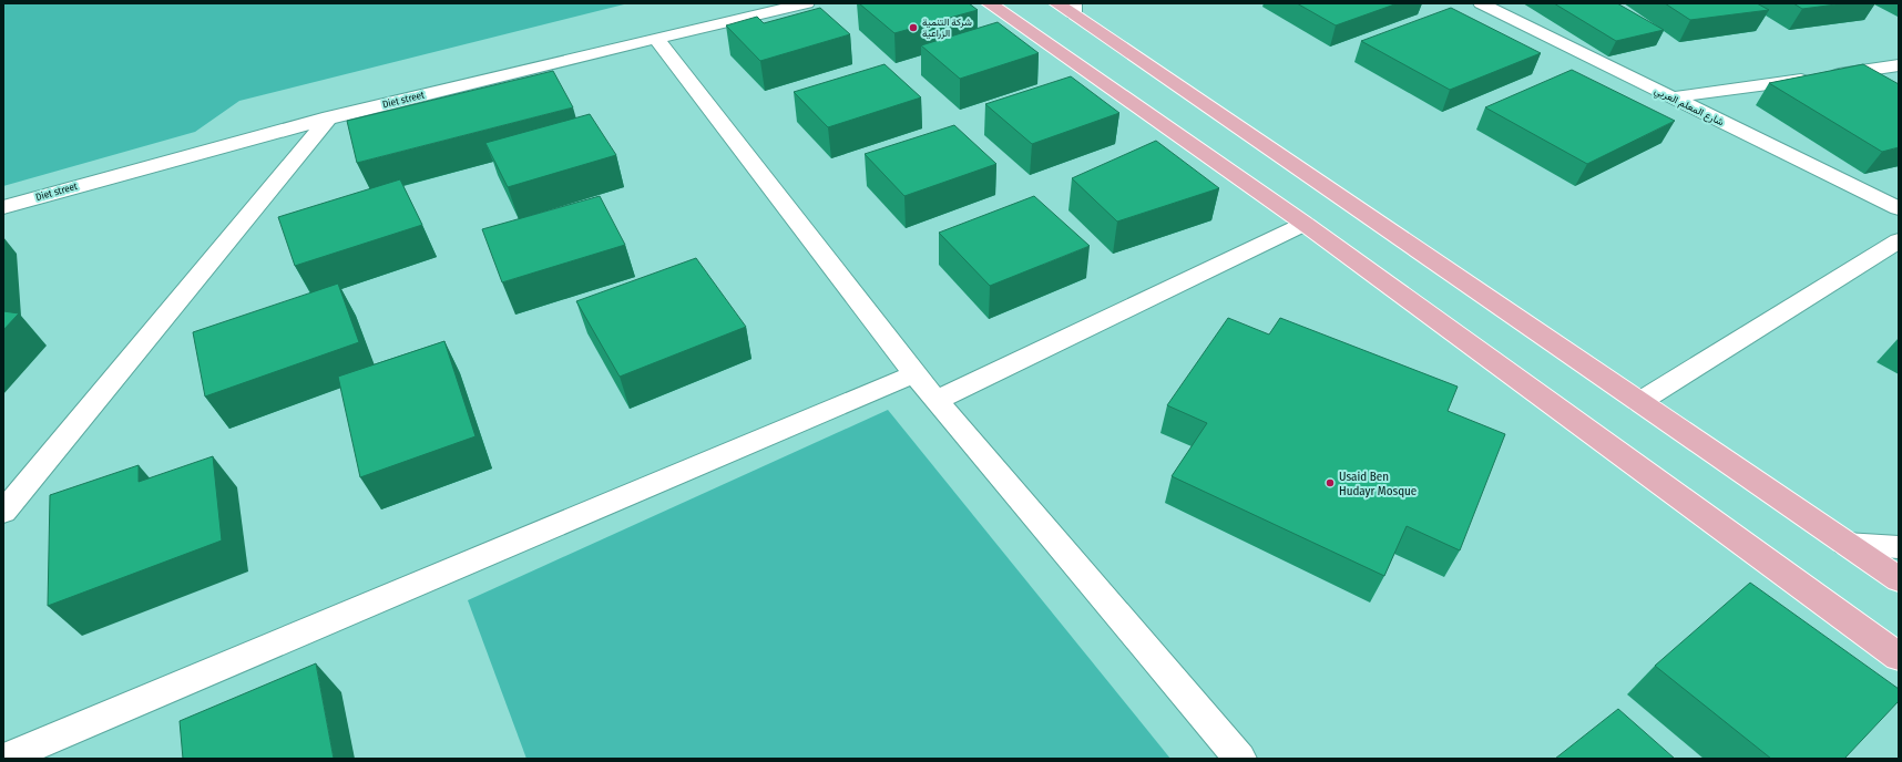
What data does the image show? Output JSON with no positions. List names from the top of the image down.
{
  "streets": {
    "street": ["Diet street", "شارع المعلم العربي"]
  },
  "places": ["شركة التنمية الزراعية", "Usaid Ben Hudayr Mosque"]
}
